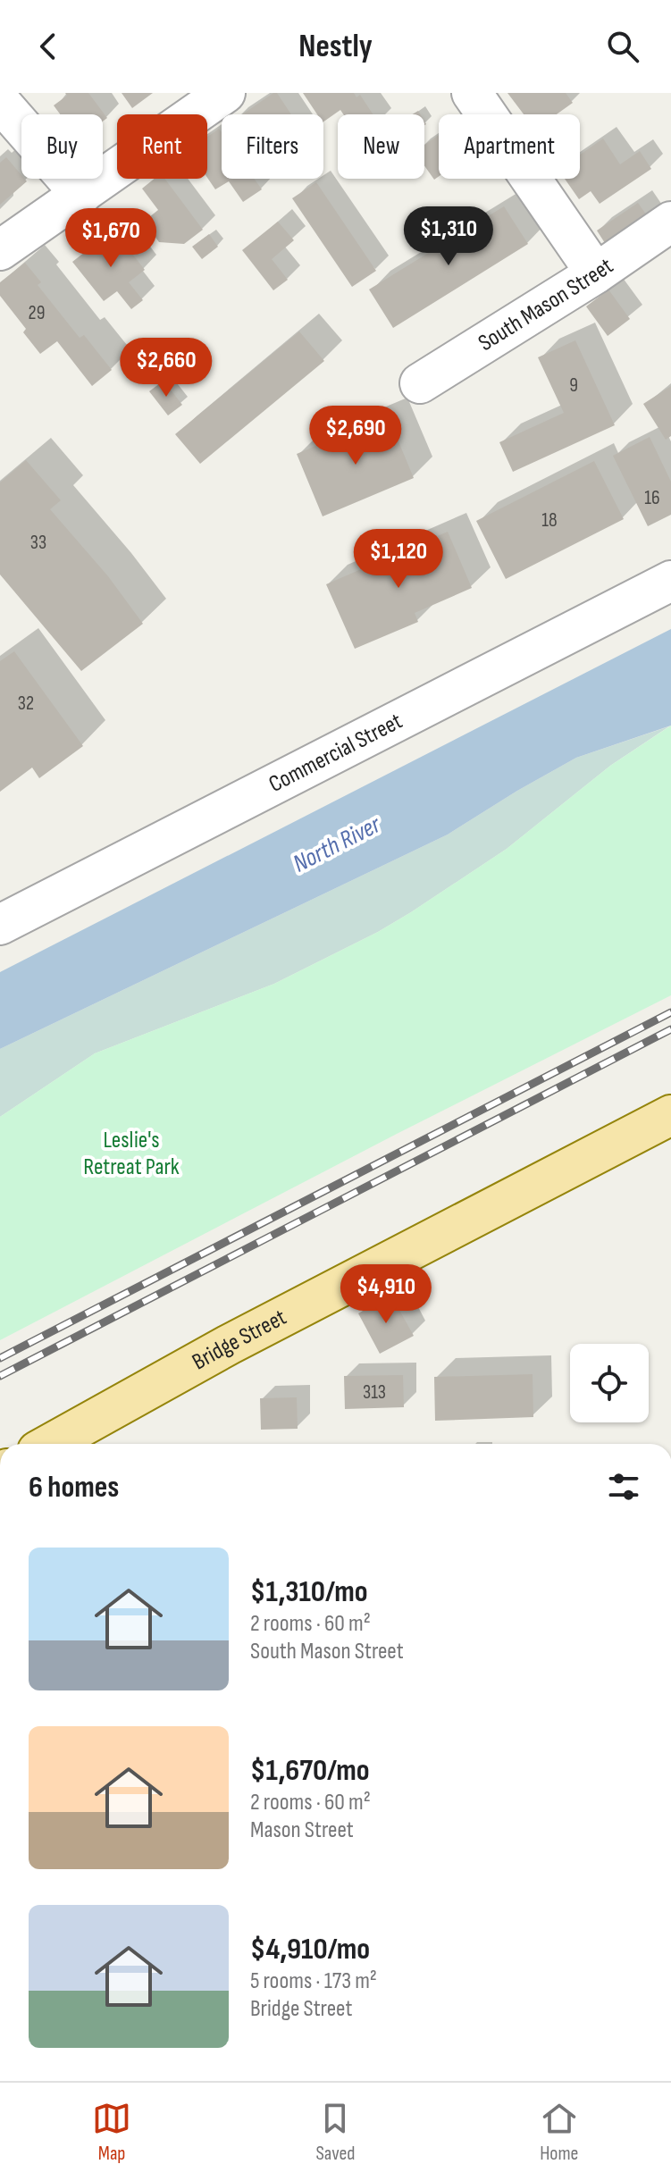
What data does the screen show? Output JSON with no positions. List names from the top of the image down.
{
  "streets": {
    "main road": ["Bridge Street"],
    "street": ["South Mason Street", "Commercial Street"]
  },
  "water": ["North River"],
  "parks": ["Leslie's Retreat Park"],
  "house_numbers": [
    "29",
    "9",
    "16",
    "18",
    "33",
    "32",
    "313"
  ],
  "page": {
    "header": "Nestly",
    "chip": [
      "Buy",
      "Rent",
      "Filters",
      "New",
      "Apartment"
    ],
    "price": [
      "$1,310",
      "$1,670",
      "$2,660",
      "$2,690",
      "$1,120",
      "$4,910"
    ],
    "heading": "6 homes",
    "list": [
      {
        "name": "$1,310/mo",
        "note": "2 rooms · 60 m² · South Mason Street"
      },
      {
        "name": "$1,670/mo",
        "note": "2 rooms · 60 m² · Mason Street"
      },
      {
        "name": "$4,910/mo",
        "note": "5 rooms · 173 m² · Bridge Street"
      }
    ],
    "tabs": ["Map", "Saved", "Home"]
  }
}
